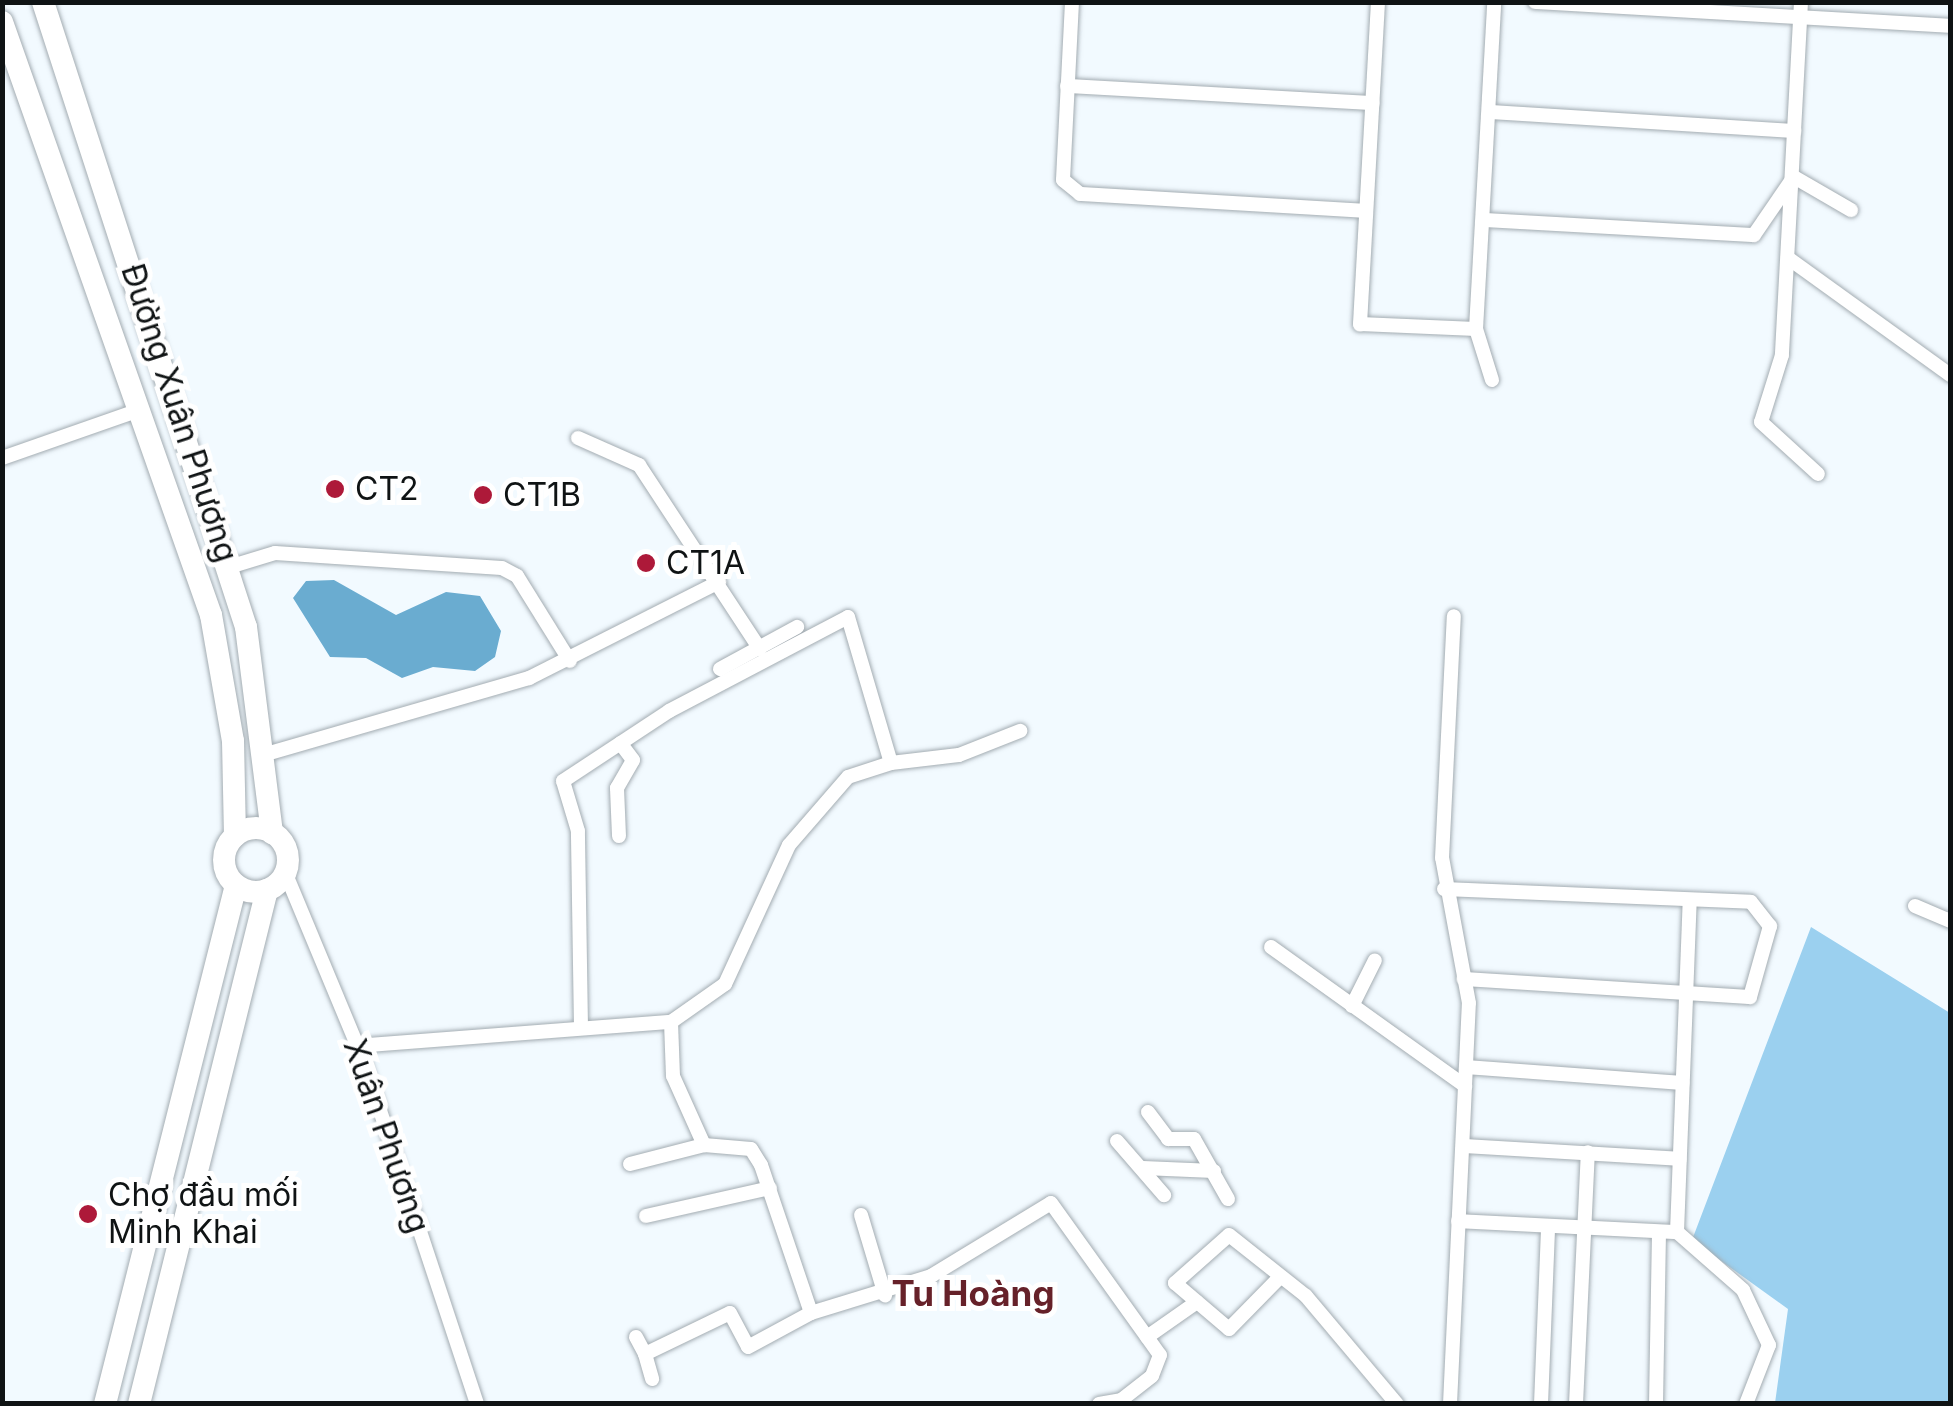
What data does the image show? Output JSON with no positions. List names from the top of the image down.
{
  "streets": {
    "main road": ["Đường Xuân Phương"],
    "street": ["Xuân Phương"]
  },
  "crossings": [
    ["Đường Xuân Phương", "Xuân Phương"]
  ],
  "districts": ["Tu Hoàng"],
  "places": [
    "CT2",
    "CT1B",
    "CT1A",
    "Chợ đầu mối Minh Khai"
  ]
}
